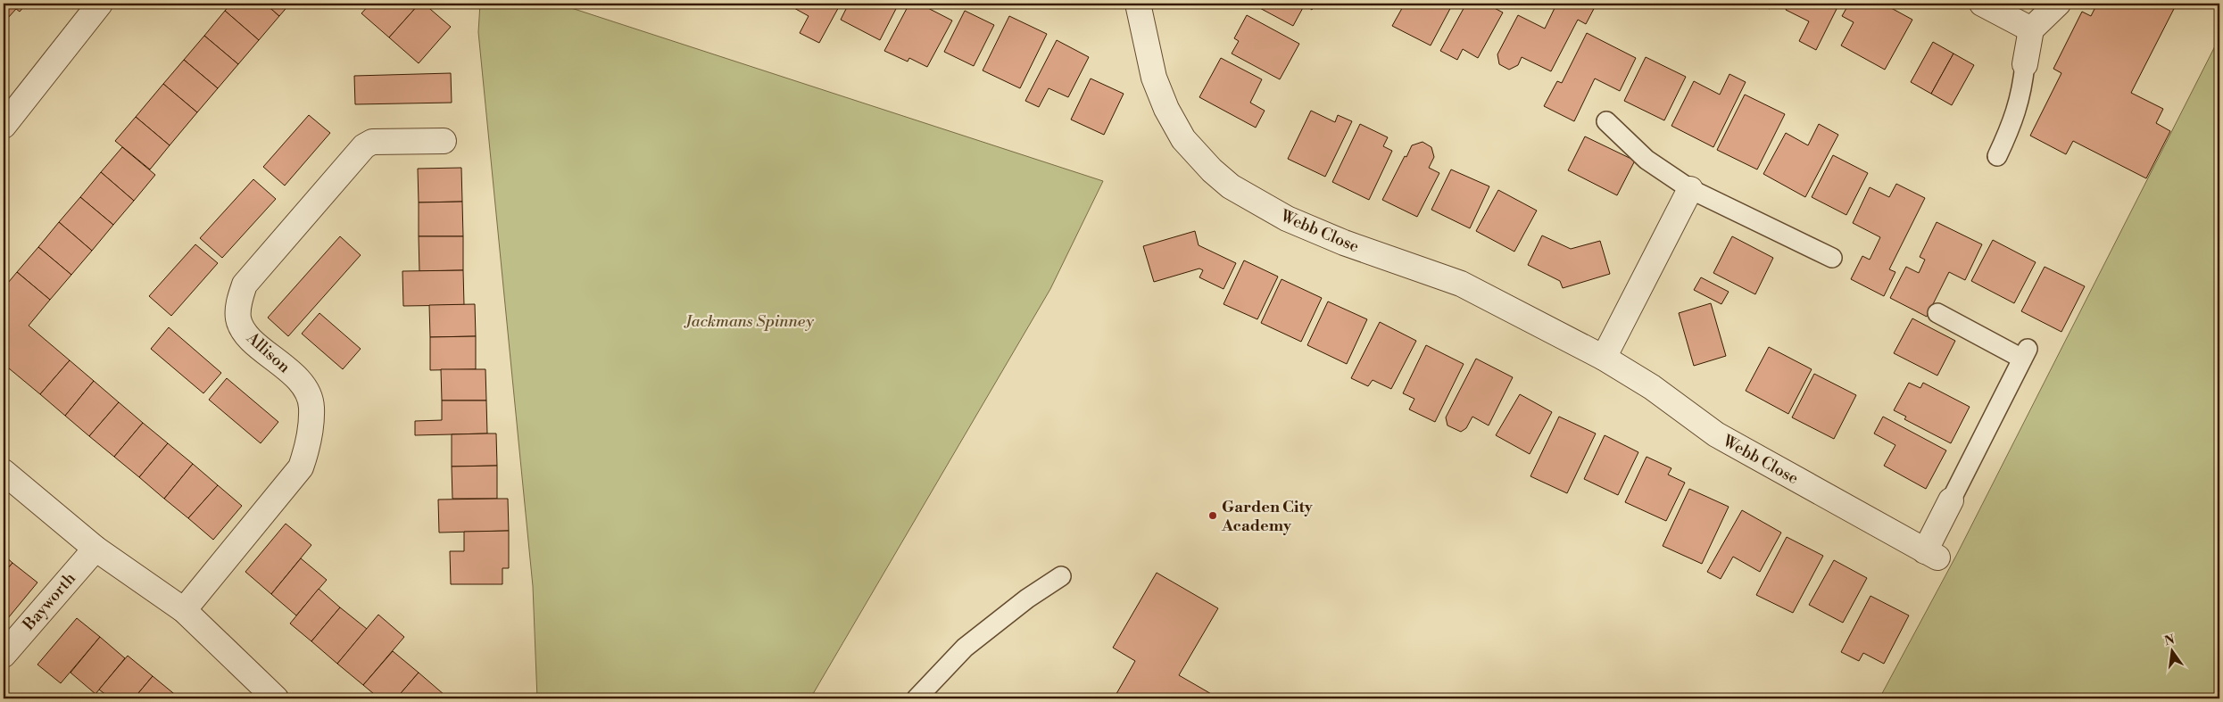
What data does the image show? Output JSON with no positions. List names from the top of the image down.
{
  "streets": {
    "street": ["Webb Close", "Allison", "Bayworth"]
  },
  "parks": ["Jackmans Spinney"],
  "places": ["Garden City Academy"],
  "north": "top"
}
